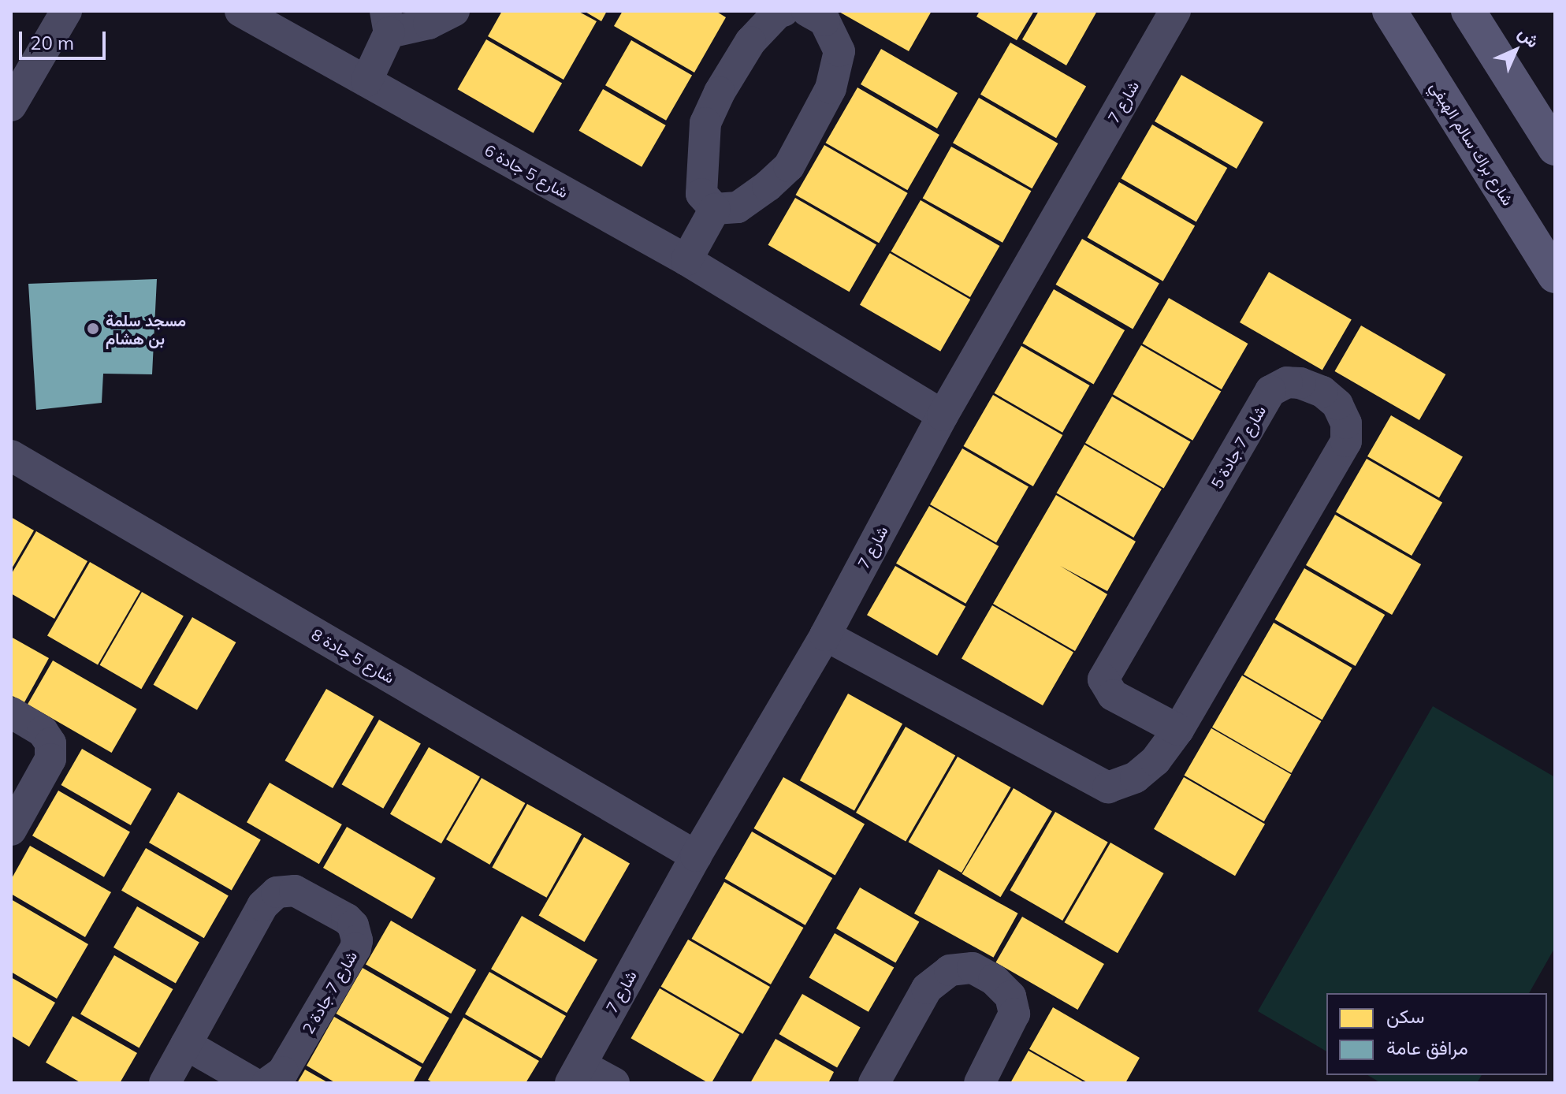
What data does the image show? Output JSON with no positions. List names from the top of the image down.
{
  "streets": {
    "main road": ["شارع براك سالم الهيفي"],
    "street": [
      "شارع 7",
      "شارع 5 جادة 6",
      "شارع 7 جادة 5",
      "شارع 5 جادة 8",
      "شارع 7 جادة 2"
    ]
  },
  "crossings": [
    ["شارع 7", "شارع 5 جادة 6"],
    ["شارع 7", "شارع 7 جادة 5"],
    ["شارع 7", "شارع 5 جادة 8"]
  ],
  "places": ["مسجد سلمة بن هشام"],
  "legend": ["سكن", "مرافق عامة"],
  "scale_bar": "20 m",
  "north": "top right"
}
